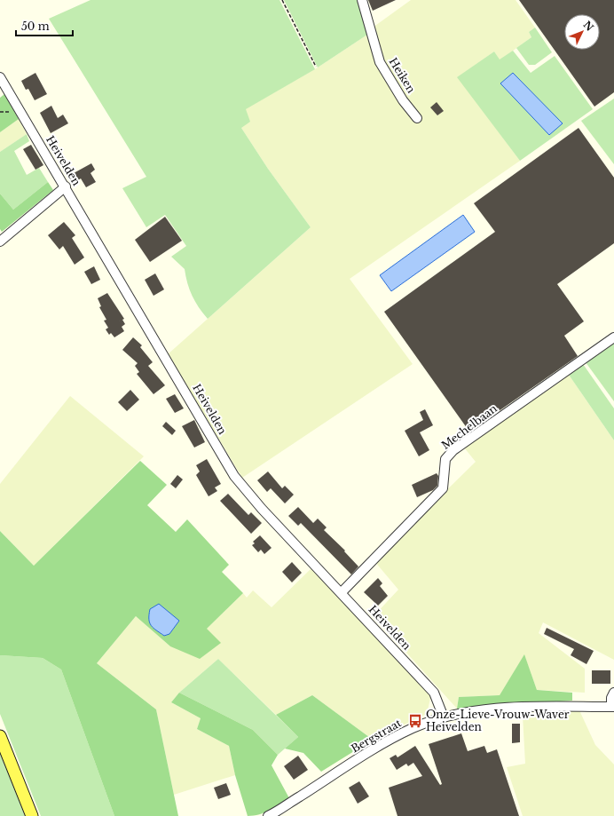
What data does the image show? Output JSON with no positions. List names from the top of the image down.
{
  "streets": {
    "street": [
      "Heiken",
      "Heivelden",
      "Mechelbaan",
      "Bergstraat"
    ]
  },
  "crossings": [
    ["Heivelden", "Mechelbaan"],
    ["Heivelden", "Bergstraat"]
  ],
  "places": {
    "bus stop": ["Onze-Lieve-Vrouw-Waver Heivelden"]
  },
  "scale_bar": "50 m",
  "north": "top right"
}
